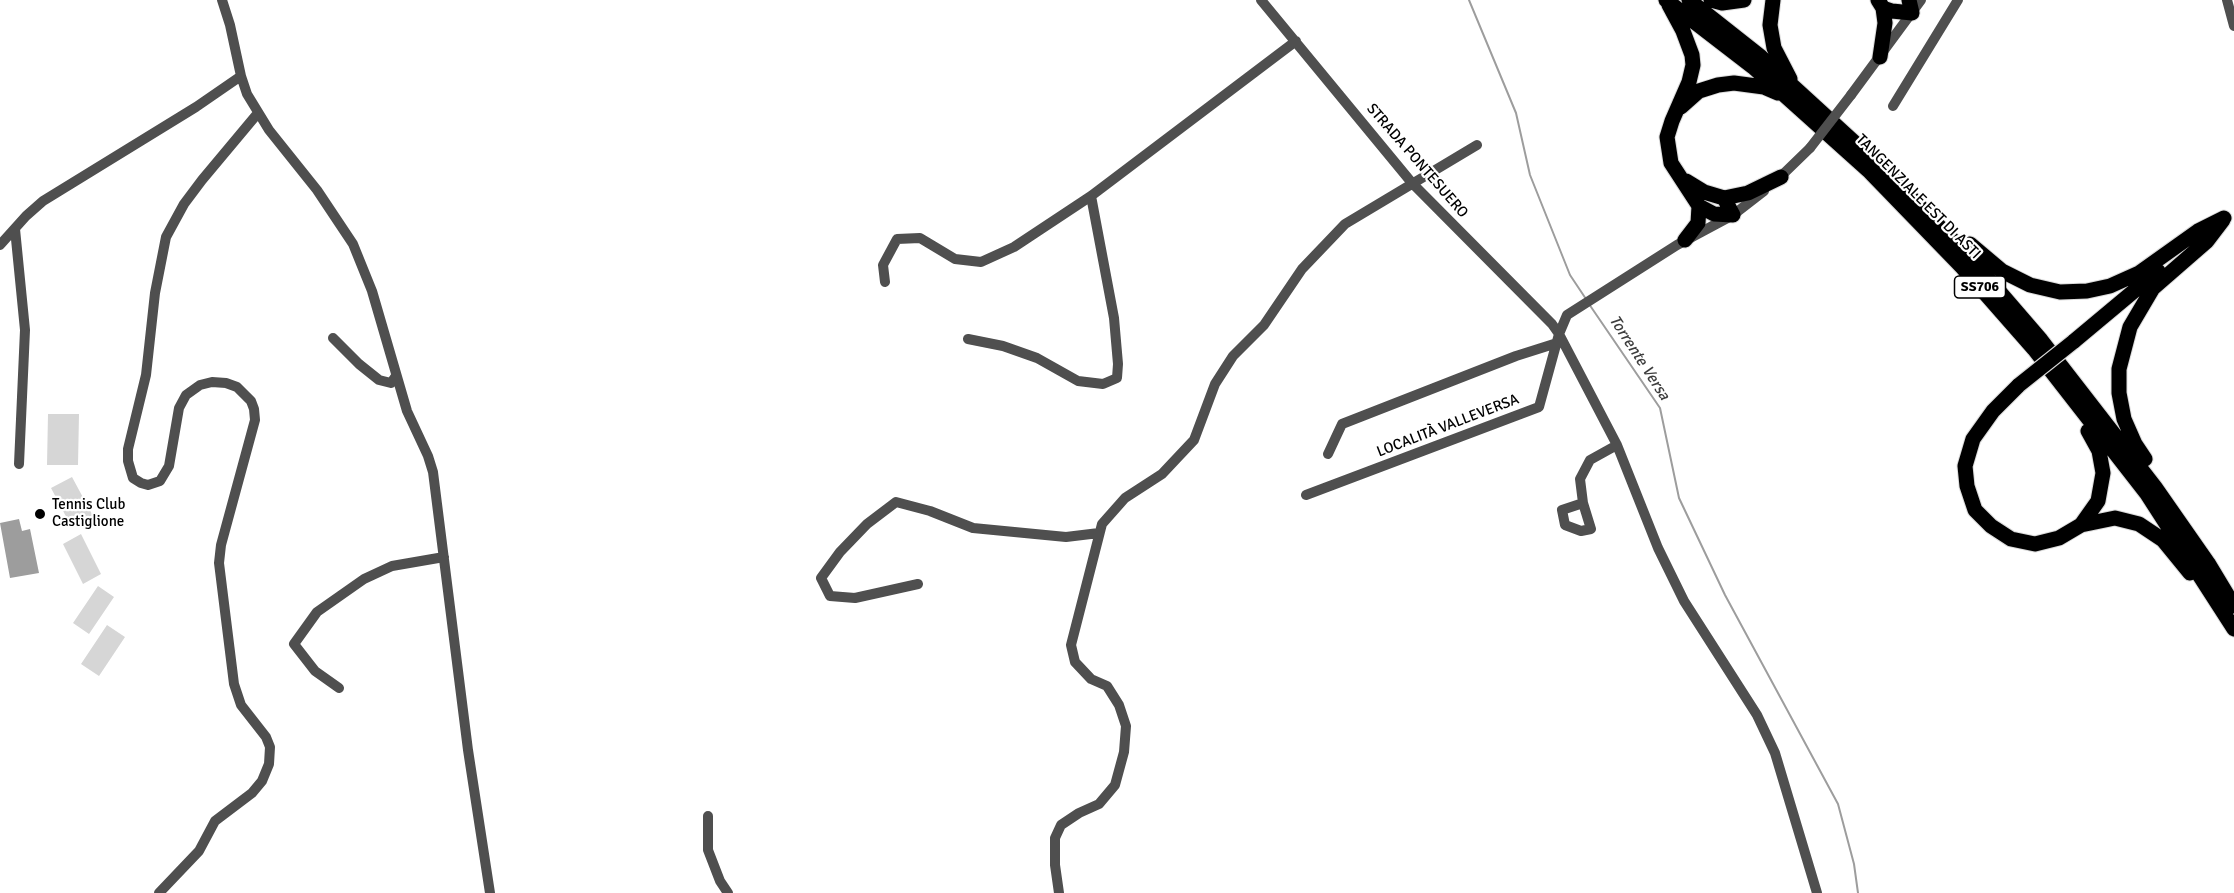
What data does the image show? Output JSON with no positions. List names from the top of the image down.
{
  "streets": {
    "highway": ["TANGENZIALE EST DI ASTI", "SS706"],
    "street": ["STRADA PONTESUERO", "LOCALITÀ VALLEVERSA"]
  },
  "crossings": [
    ["STRADA PONTESUERO", "LOCALITÀ VALLEVERSA"]
  ],
  "water": ["Torrente Versa"],
  "places": ["Tennis Club Castiglione"]
}
